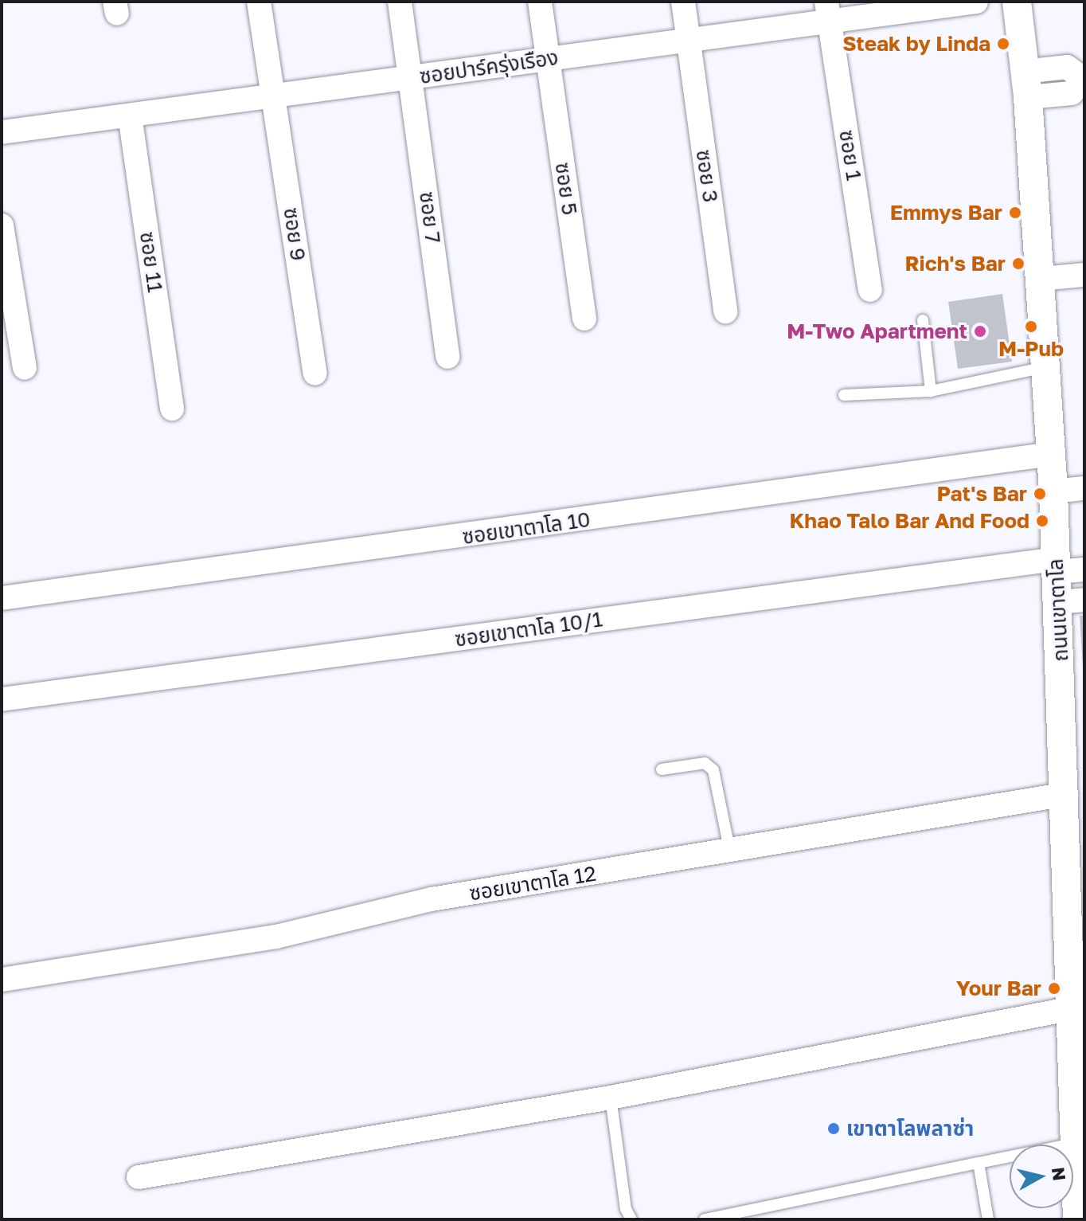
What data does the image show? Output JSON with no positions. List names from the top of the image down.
{
  "streets": {
    "street": [
      "ซอยปาร์ครุ่งเรือง",
      "ซอย 1",
      "ซอย 3",
      "ซอย 5",
      "ซอย 7",
      "ซอย 9",
      "ซอย 11",
      "ซอยเขาตาโล 10",
      "ถนนเขาตาโล",
      "ซอยเขาตาโล 10/1",
      "ซอยเขาตาโล 12"
    ]
  },
  "crossings": [
    ["ซอยปาร์ครุ่งเรือง", "ซอย 1"],
    ["ซอยปาร์ครุ่งเรือง", "ซอย 3"],
    ["ซอยปาร์ครุ่งเรือง", "ซอย 5"],
    ["ซอยปาร์ครุ่งเรือง", "ซอย 7"],
    ["ซอยปาร์ครุ่งเรือง", "ซอย 9"],
    ["ซอยปาร์ครุ่งเรือง", "ซอย 11"],
    ["ซอยเขาตาโล 10", "ถนนเขาตาโล"],
    ["ถนนเขาตาโล", "ซอยเขาตาโล 10/1"],
    ["ถนนเขาตาโล", "ซอยเขาตาโล 12"]
  ],
  "places": [
    "Steak by Linda",
    "Emmys Bar",
    "Rich's Bar",
    "M-Pub",
    "M-Two Apartment",
    "Pat's Bar",
    "Khao Talo Bar And Food",
    "Your Bar",
    "เขาตาโลพลาซ่า"
  ],
  "north": "right"
}
